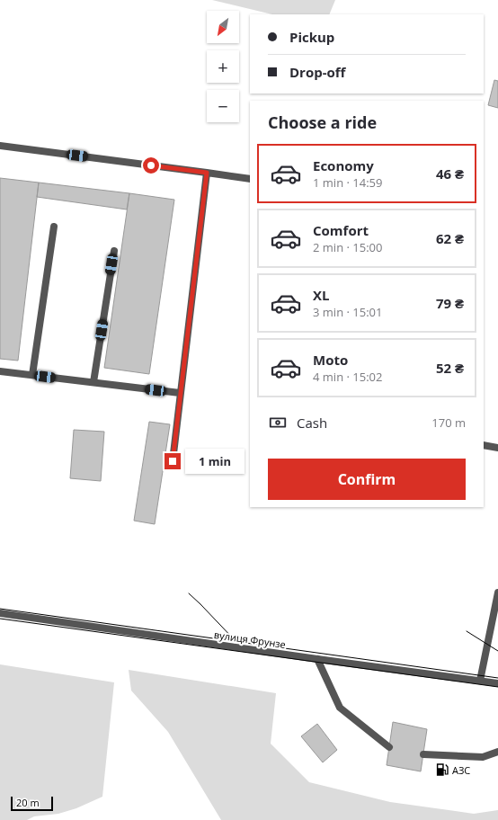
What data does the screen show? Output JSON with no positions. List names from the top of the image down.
{
  "streets": {
    "street": ["вулиця Фрунзе"]
  },
  "places": {
    "fuel station": ["АЗС"]
  },
  "scale_bar": "20 m",
  "north": "bottom left",
  "page": {
    "map_buttons": ["+", "−"],
    "banner": ["Pickup", "Drop-off"],
    "heading": "Choose a ride",
    "list": [
      {
        "name": "Economy",
        "note": "1 min · 14:59",
        "value": "46 ₴"
      },
      {
        "name": "Comfort",
        "note": "2 min · 15:00",
        "value": "62 ₴"
      },
      {
        "name": "XL",
        "note": "3 min · 15:01",
        "value": "79 ₴"
      },
      {
        "name": "Moto",
        "note": "4 min · 15:02",
        "value": "52 ₴"
      }
    ],
    "pay": ["Cash", "170 m"],
    "bubble": "1 min",
    "buttons": "Confirm",
    "scale": "20 m"
  }
}
